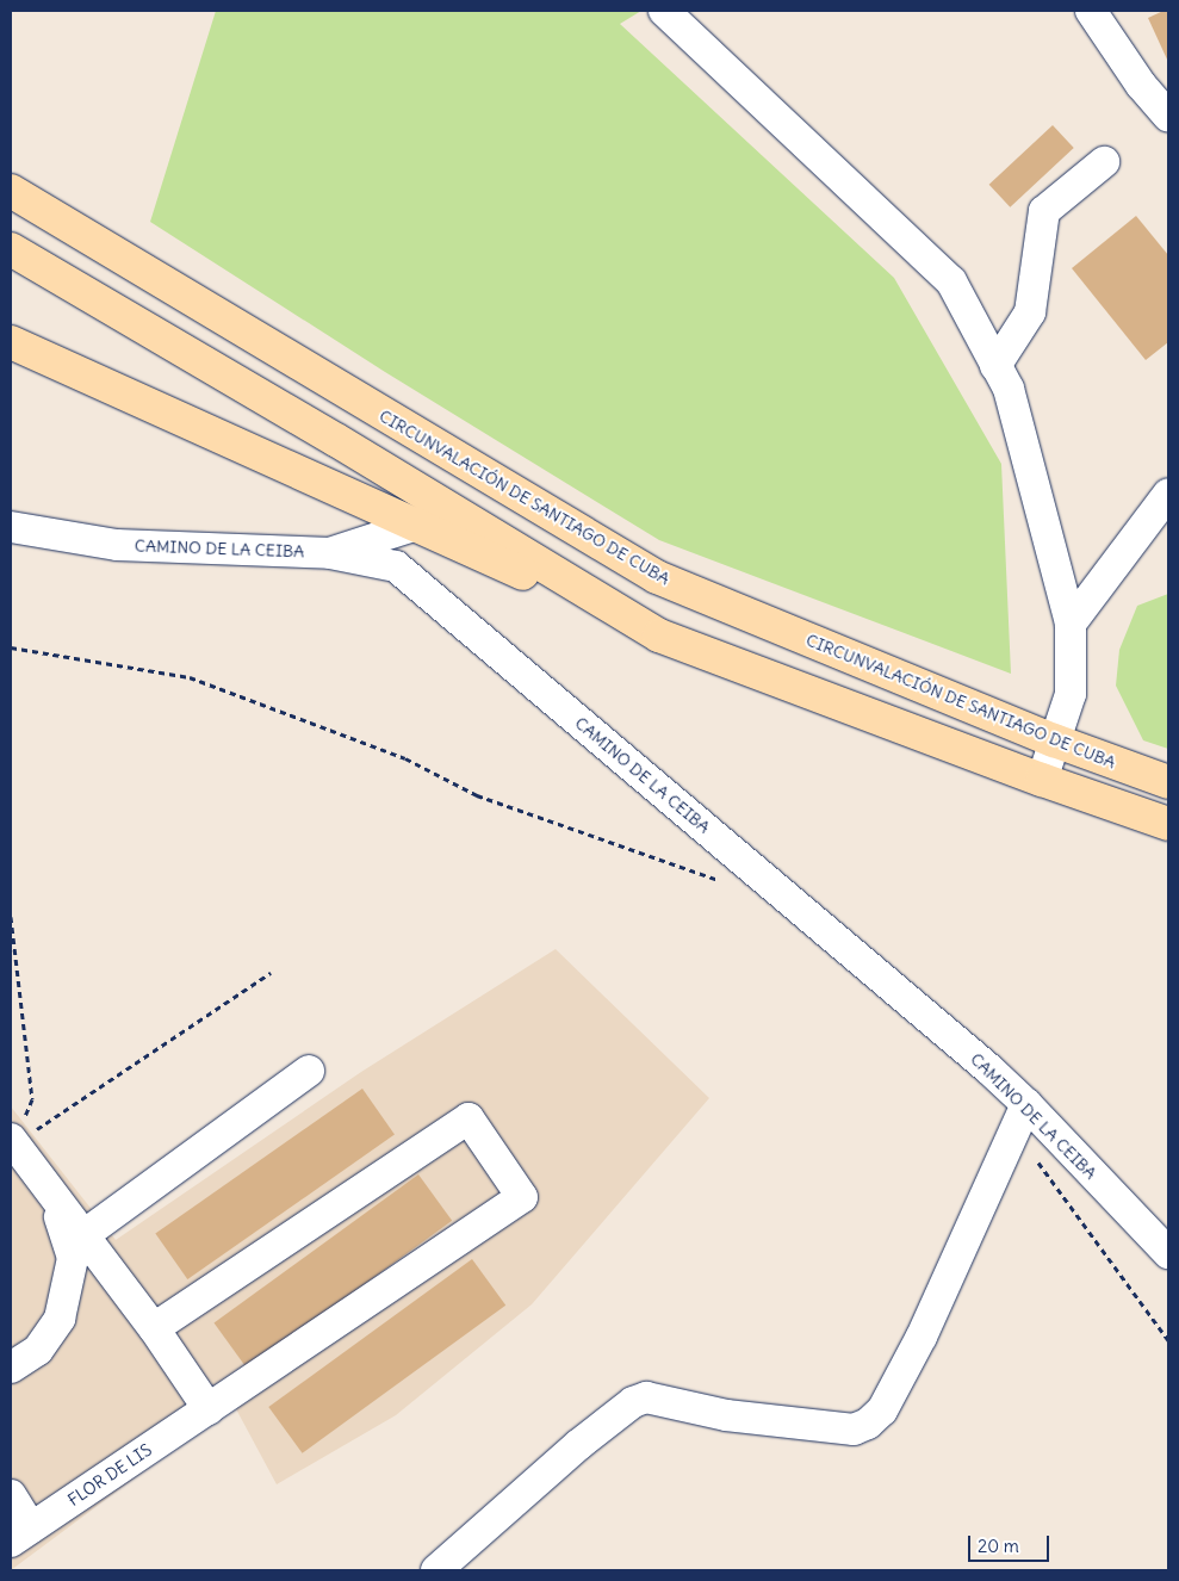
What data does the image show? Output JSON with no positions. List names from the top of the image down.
{
  "streets": {
    "highway": ["CIRCUNVALACIÓN DE SANTIAGO DE CUBA"],
    "street": ["CAMINO DE LA CEIBA", "FLOR DE LIS"]
  },
  "scale_bar": "20 m"
}
